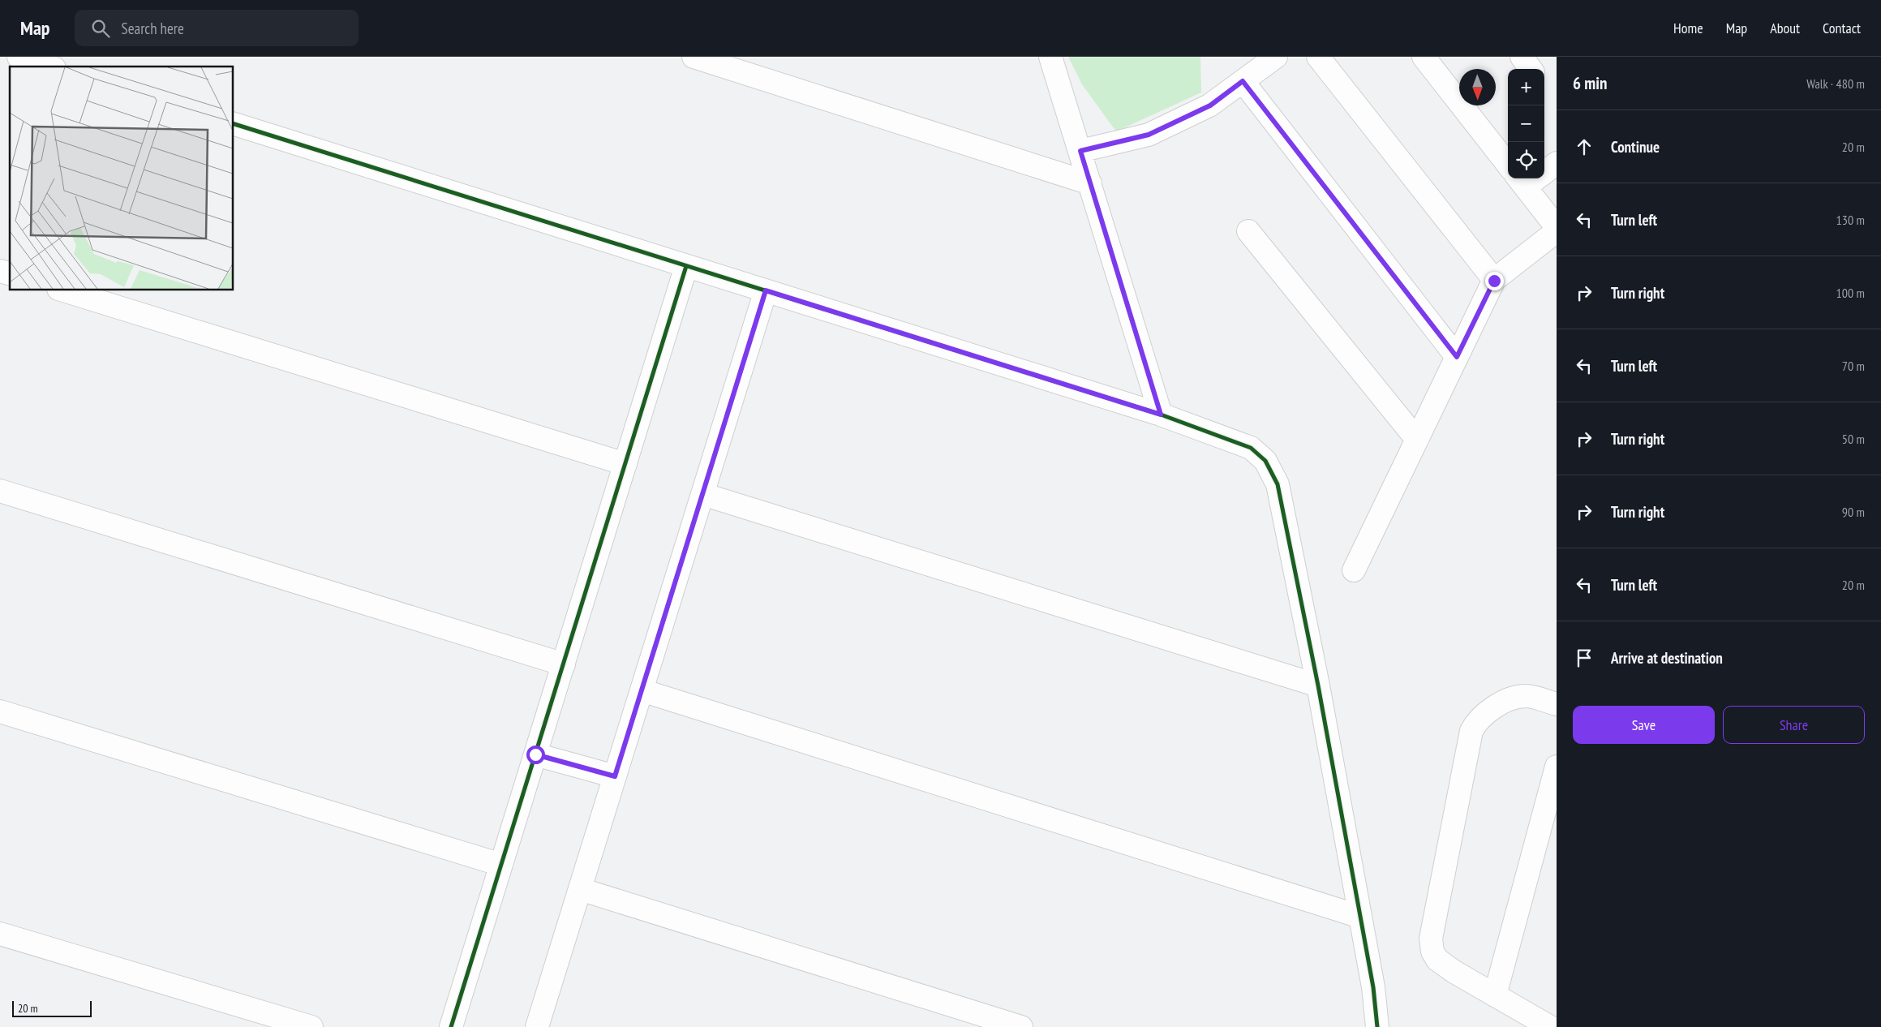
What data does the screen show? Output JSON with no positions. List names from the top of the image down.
{
  "scale_bar": "20 m",
  "north": "bottom",
  "page": {
    "header": "Map",
    "search": "Search here",
    "nav": [
      "Home",
      "Map",
      "About",
      "Contact"
    ],
    "heading": ["6 min", "Walk · 480 m"],
    "map_buttons": ["+", "−"],
    "list": [
      ["Continue", "20 m"],
      ["Turn left", "130 m"],
      ["Turn right", "100 m"],
      ["Turn left", "70 m"],
      ["Turn right", "50 m"],
      ["Turn right", "90 m"],
      ["Turn left", "20 m"],
      "Arrive at destination"
    ],
    "buttons": ["Save", "Share"],
    "scale": "20 m"
  }
}
